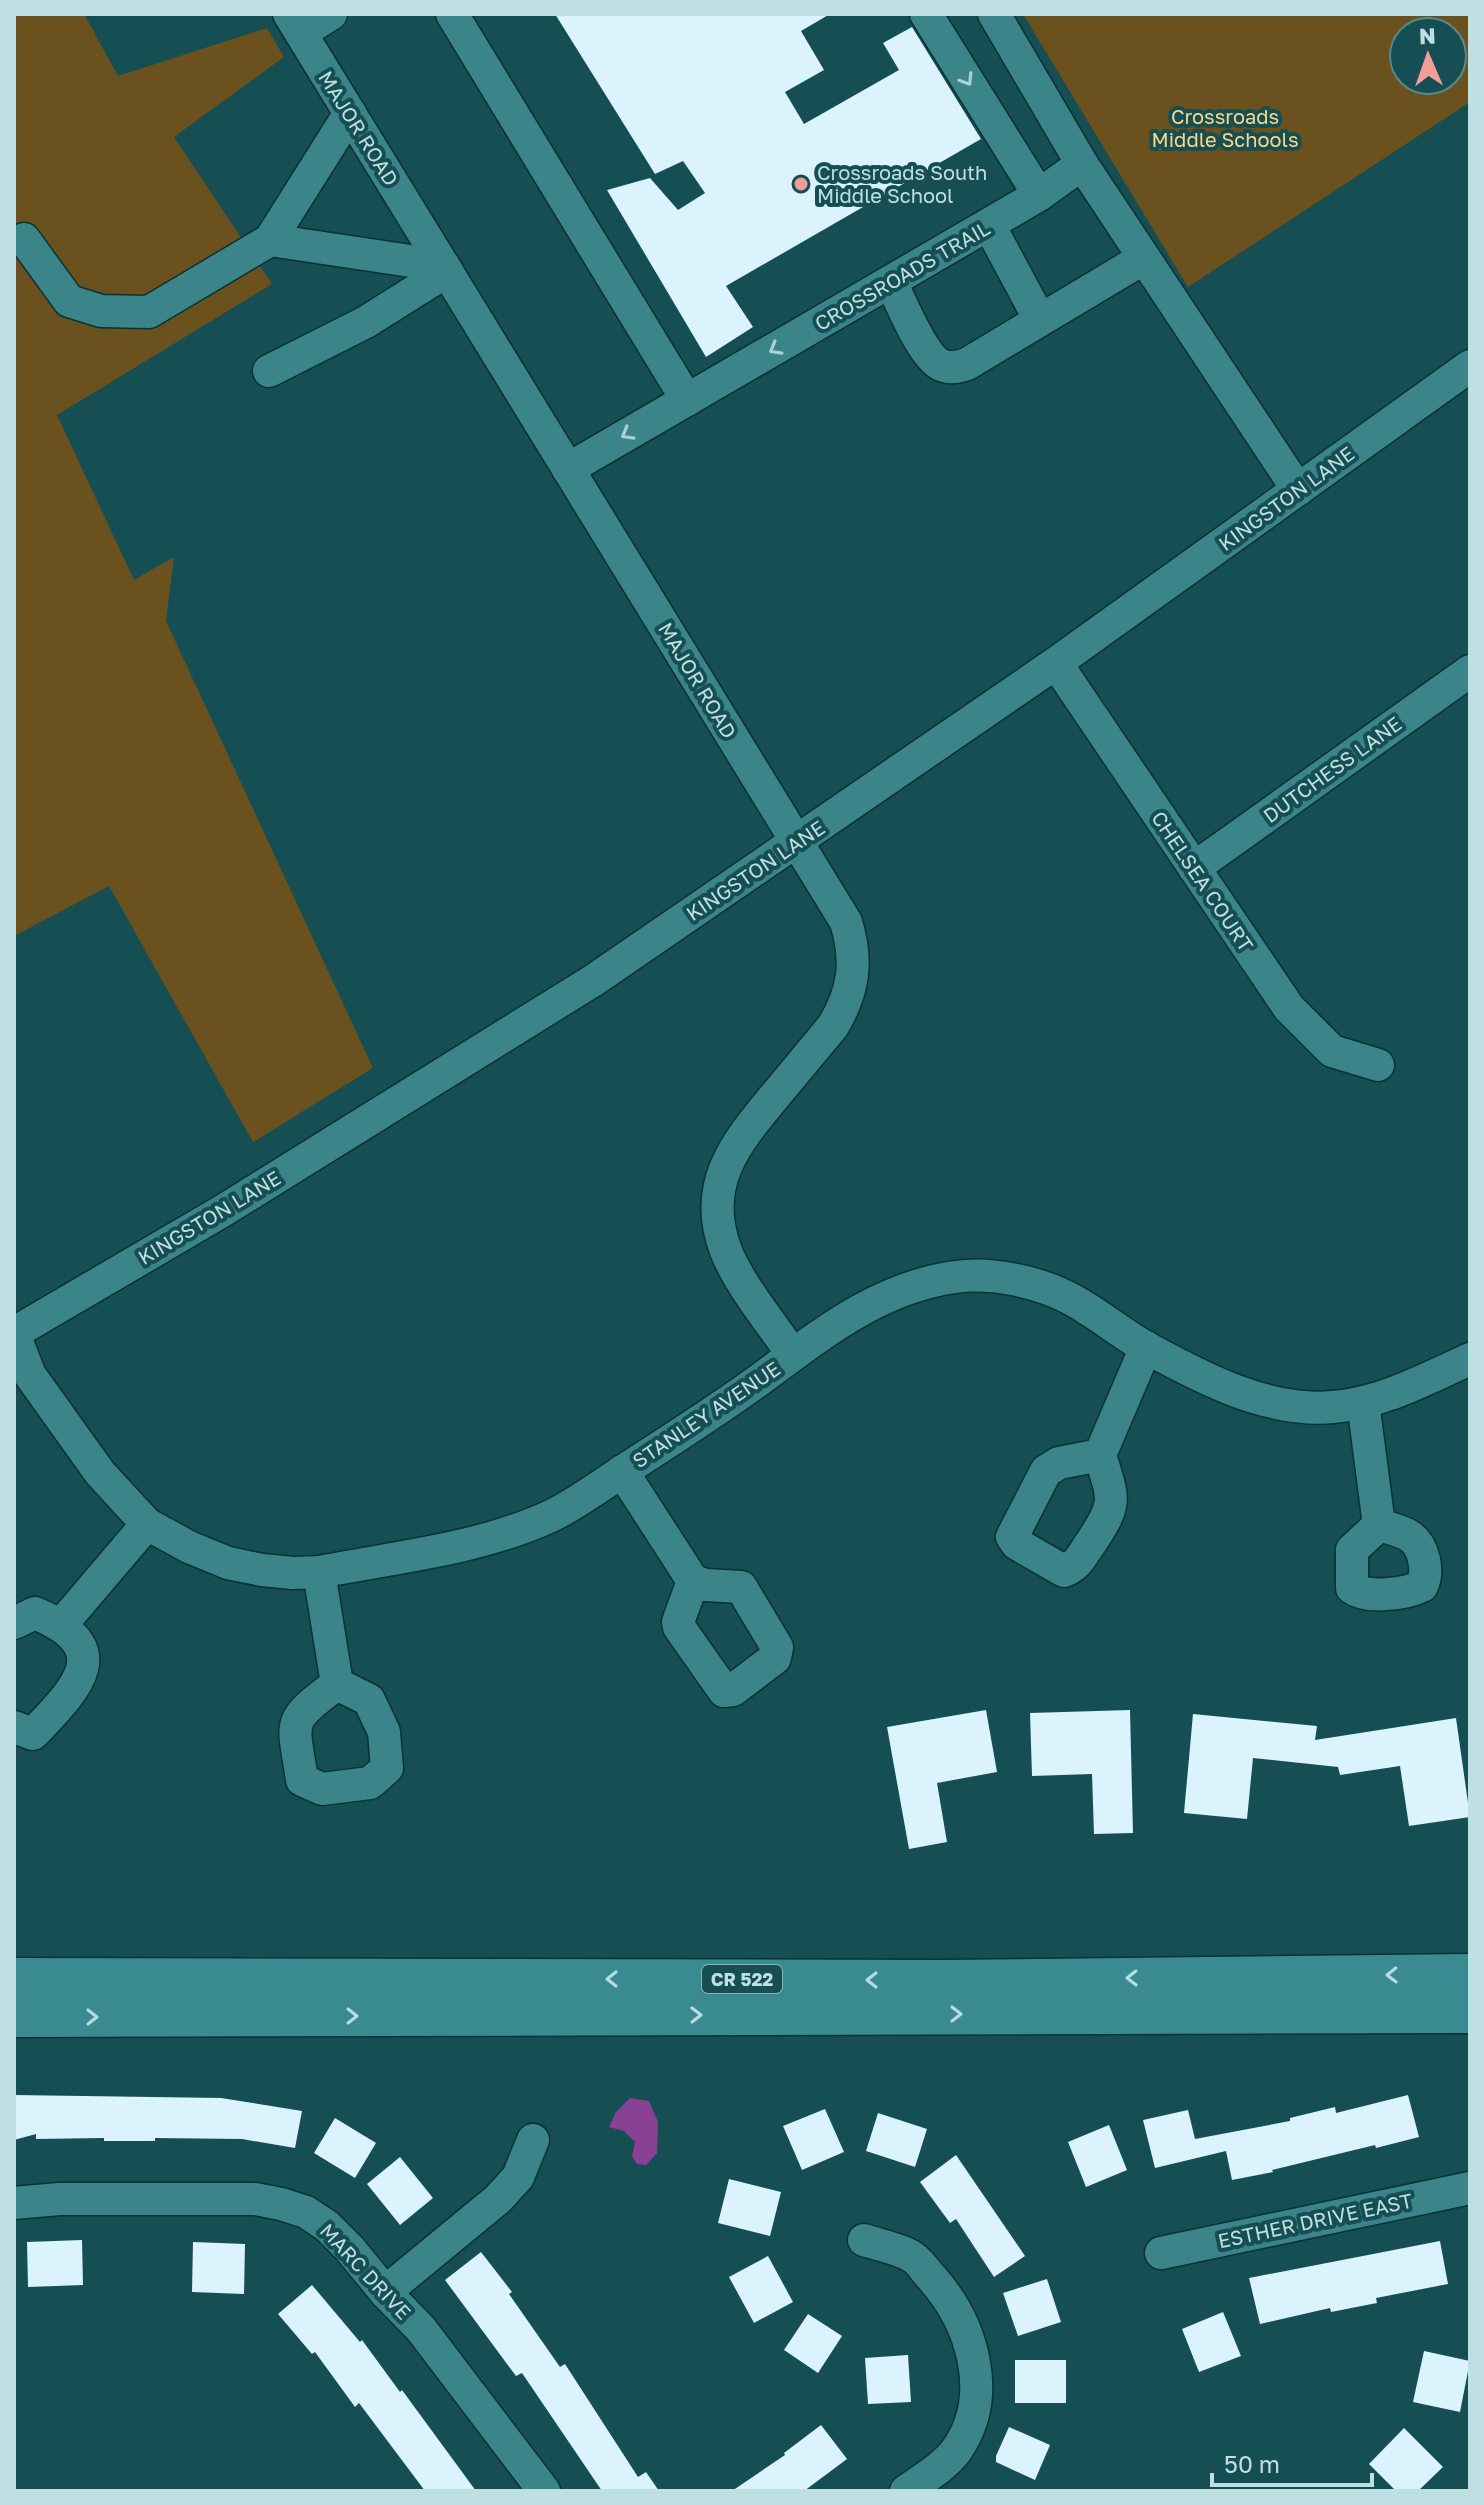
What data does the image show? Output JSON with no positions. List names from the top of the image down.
{
  "streets": {
    "main road": ["CR 522"],
    "street": [
      "MAJOR ROAD",
      "CROSSROADS TRAIL",
      "KINGSTON LANE",
      "DUTCHESS LANE",
      "CHELSEA COURT",
      "STANLEY AVENUE",
      "ESTHER DRIVE EAST",
      "MARC DRIVE"
    ]
  },
  "crossings": [
    ["MAJOR ROAD", "CROSSROADS TRAIL"],
    ["MAJOR ROAD", "KINGSTON LANE"],
    ["MAJOR ROAD", "STANLEY AVENUE"],
    ["KINGSTON LANE", "CHELSEA COURT"],
    ["KINGSTON LANE", "STANLEY AVENUE"],
    ["DUTCHESS LANE", "CHELSEA COURT"]
  ],
  "one_way": ["CROSSROADS TRAIL"],
  "parks": ["Crossroads Middle Schools"],
  "places": ["Crossroads South Middle School"],
  "scale_bar": "50 m",
  "north": "top"
}
